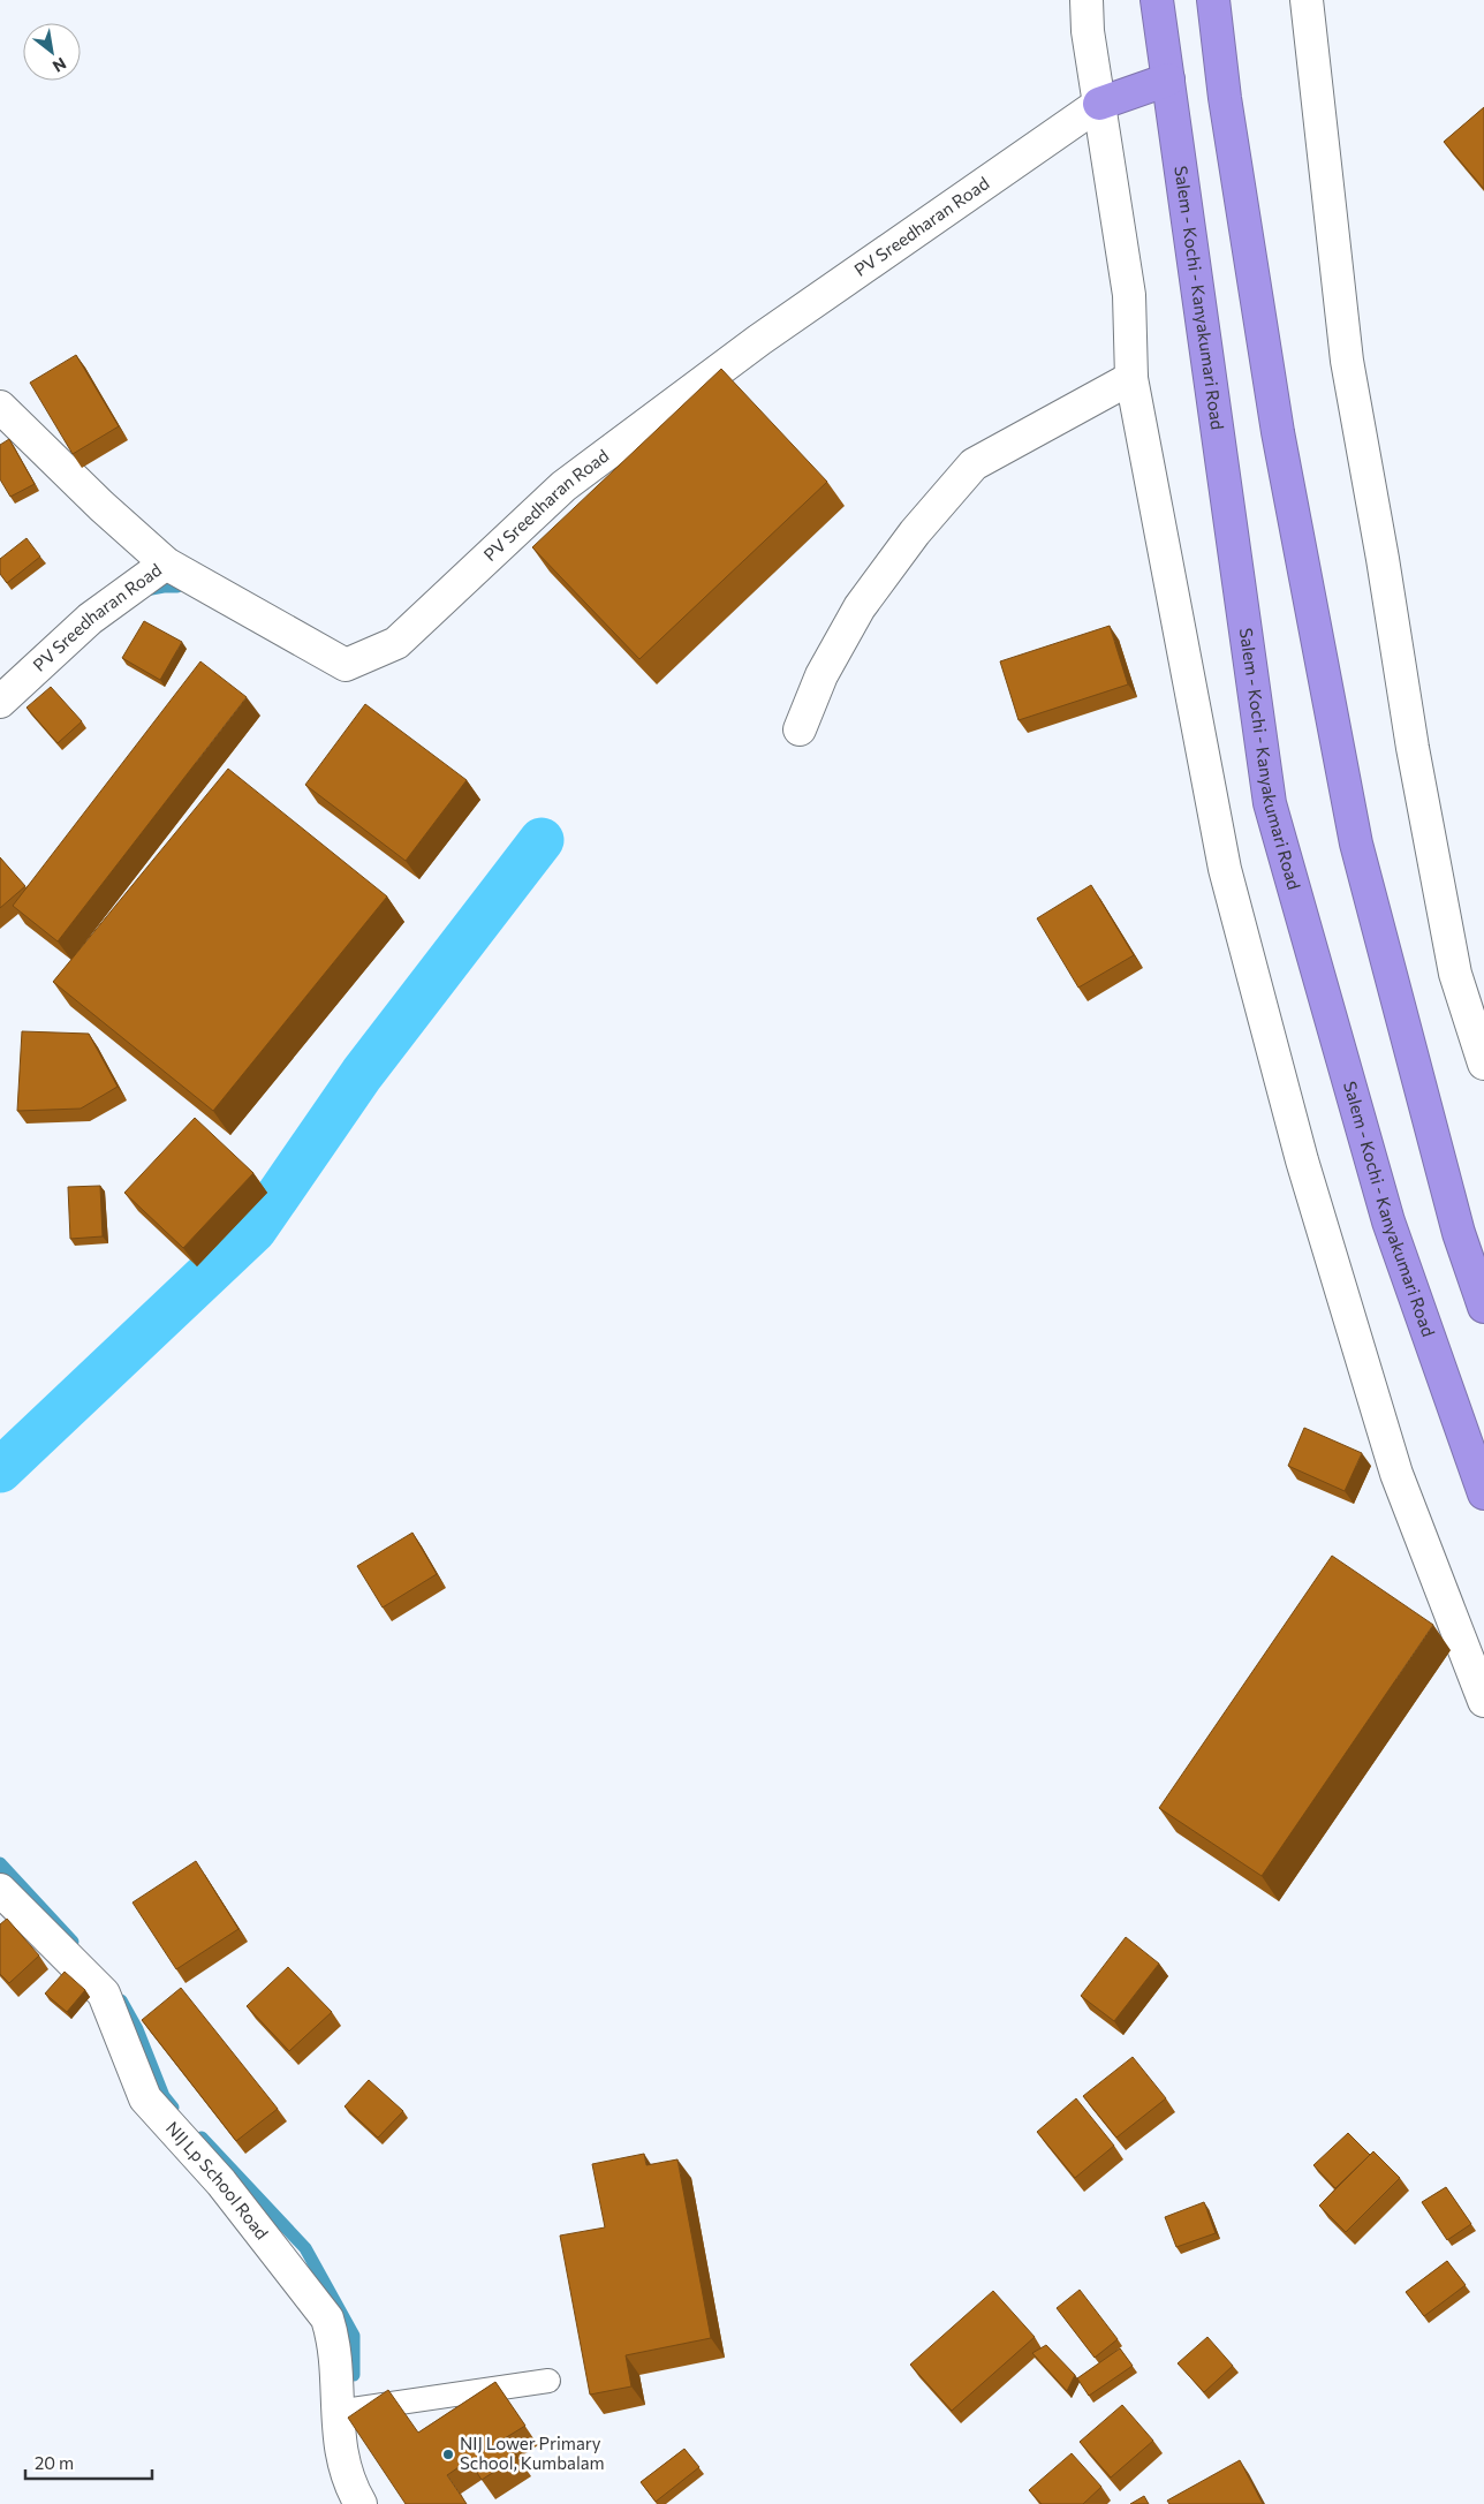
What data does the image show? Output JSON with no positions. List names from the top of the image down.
{
  "streets": {
    "highway": ["Salem - Kochi - Kanyakumari Road"],
    "street": ["PV Sreedharan Road", "NIJ Lp School Road"]
  },
  "places": ["NIJ Lower Primary School, Kumbalam"],
  "scale_bar": "20 m",
  "north": "bottom right"
}
